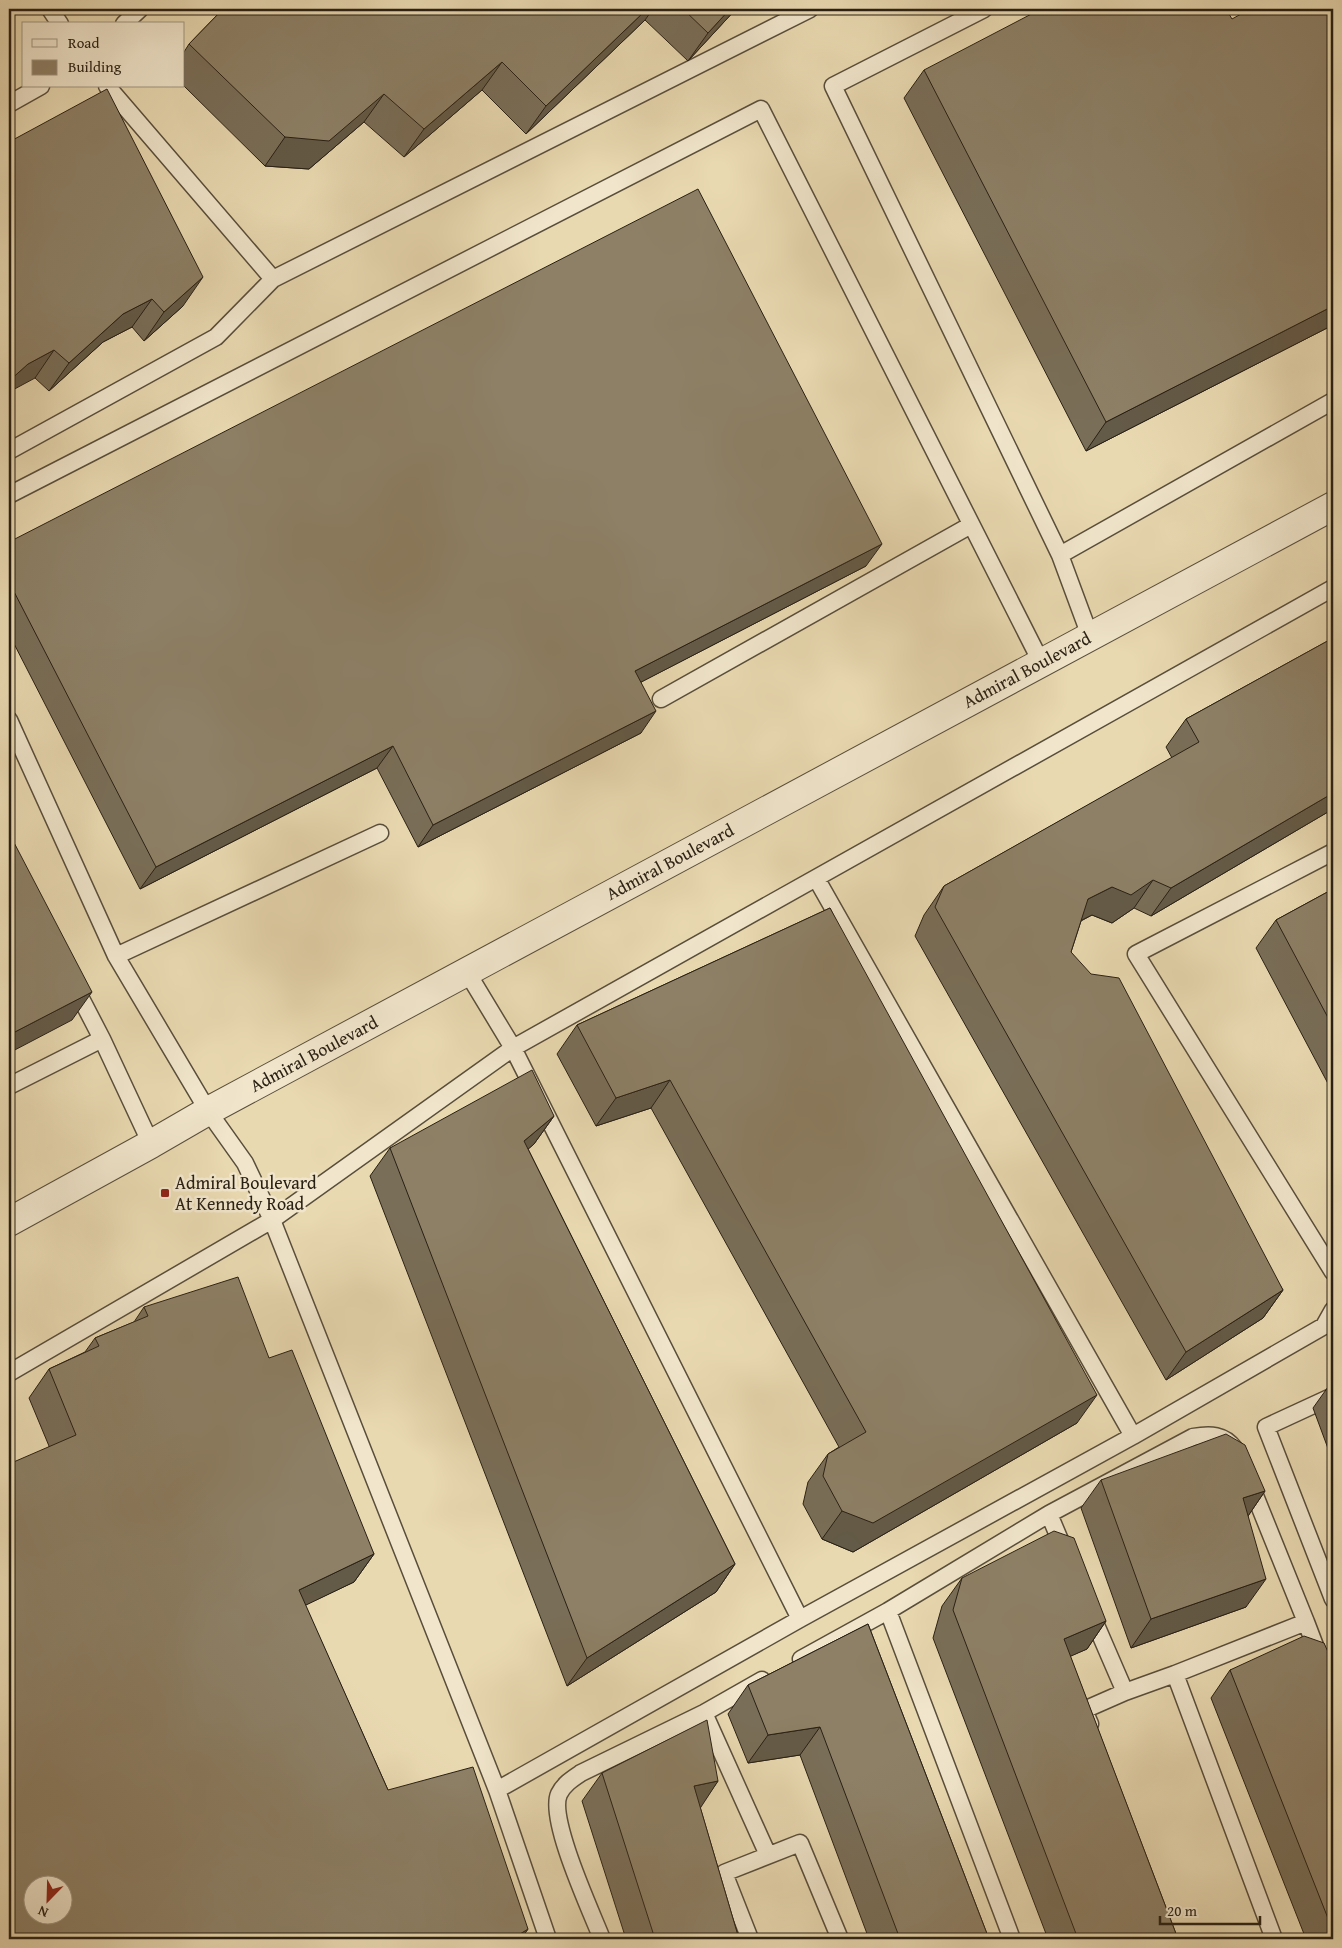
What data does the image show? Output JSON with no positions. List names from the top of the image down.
{
  "streets": {
    "street": ["Admiral Boulevard"]
  },
  "places": {
    "transit": ["Admiral Boulevard At Kennedy Road"]
  },
  "legend": ["Road", "Building"],
  "scale_bar": "20 m",
  "north": "bottom left"
}
